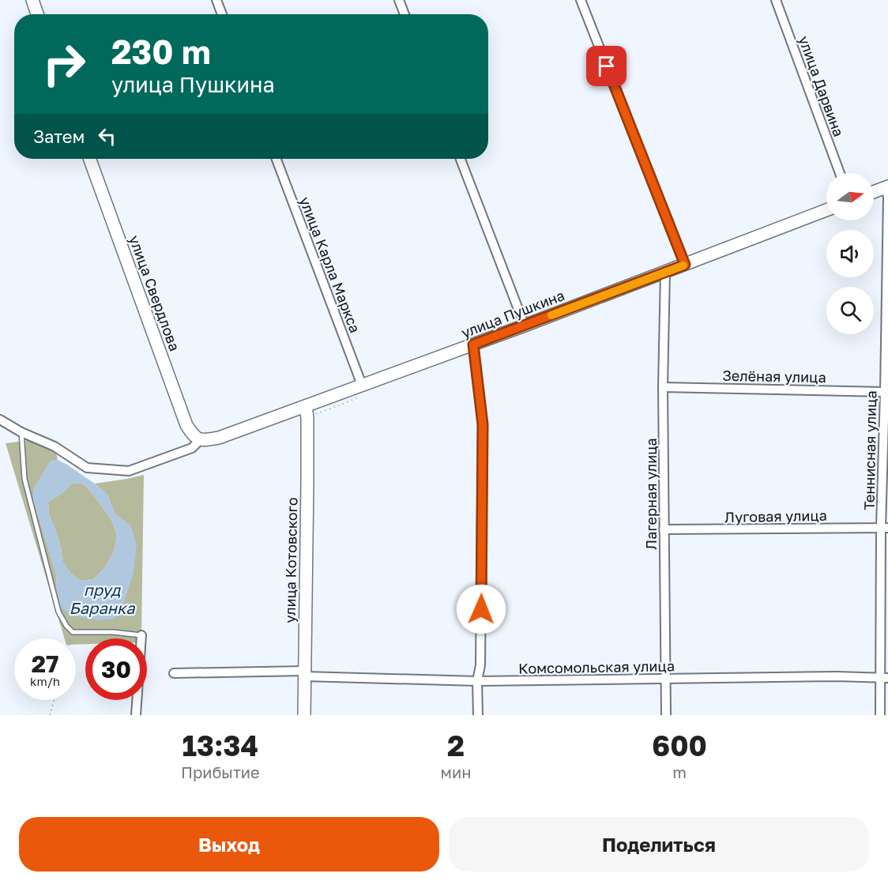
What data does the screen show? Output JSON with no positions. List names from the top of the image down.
{
  "streets": {
    "main road": ["улица Свердлова", "улица Пушкина", "улица Котовского"],
    "street": [
      "улица Дарвина",
      "улица Карла Маркса",
      "Зелёная улица",
      "Теннисная улица",
      "Лагерная улица",
      "Луговая улица",
      "Комсомольская улица"
    ]
  },
  "crossings": [
    ["улица Карла Маркса", "улица Пушкина"],
    ["улица Свердлова", "улица Пушкина"],
    ["улица Пушкина", "Лагерная улица"],
    ["улица Пушкина", "улица Котовского"],
    ["Зелёная улица", "Теннисная улица"],
    ["Зелёная улица", "Лагерная улица"],
    ["Теннисная улица", "Луговая улица"],
    ["Теннисная улица", "Комсомольская улица"],
    ["Лагерная улица", "Луговая улица"],
    ["Лагерная улица", "Комсомольская улица"],
    ["улица Котовского", "Комсомольская улица"]
  ],
  "water": ["пруд Баранка"],
  "north": "right",
  "page": {
    "turn": ["230 m", "улица Пушкина"],
    "then": "Затем",
    "speed": "27 km/h",
    "limit": "30",
    "eta": [
      "13:34",
      "Прибытие",
      "2",
      "мин",
      "600",
      "m"
    ],
    "buttons": ["Выход", "Поделиться"]
  }
}
